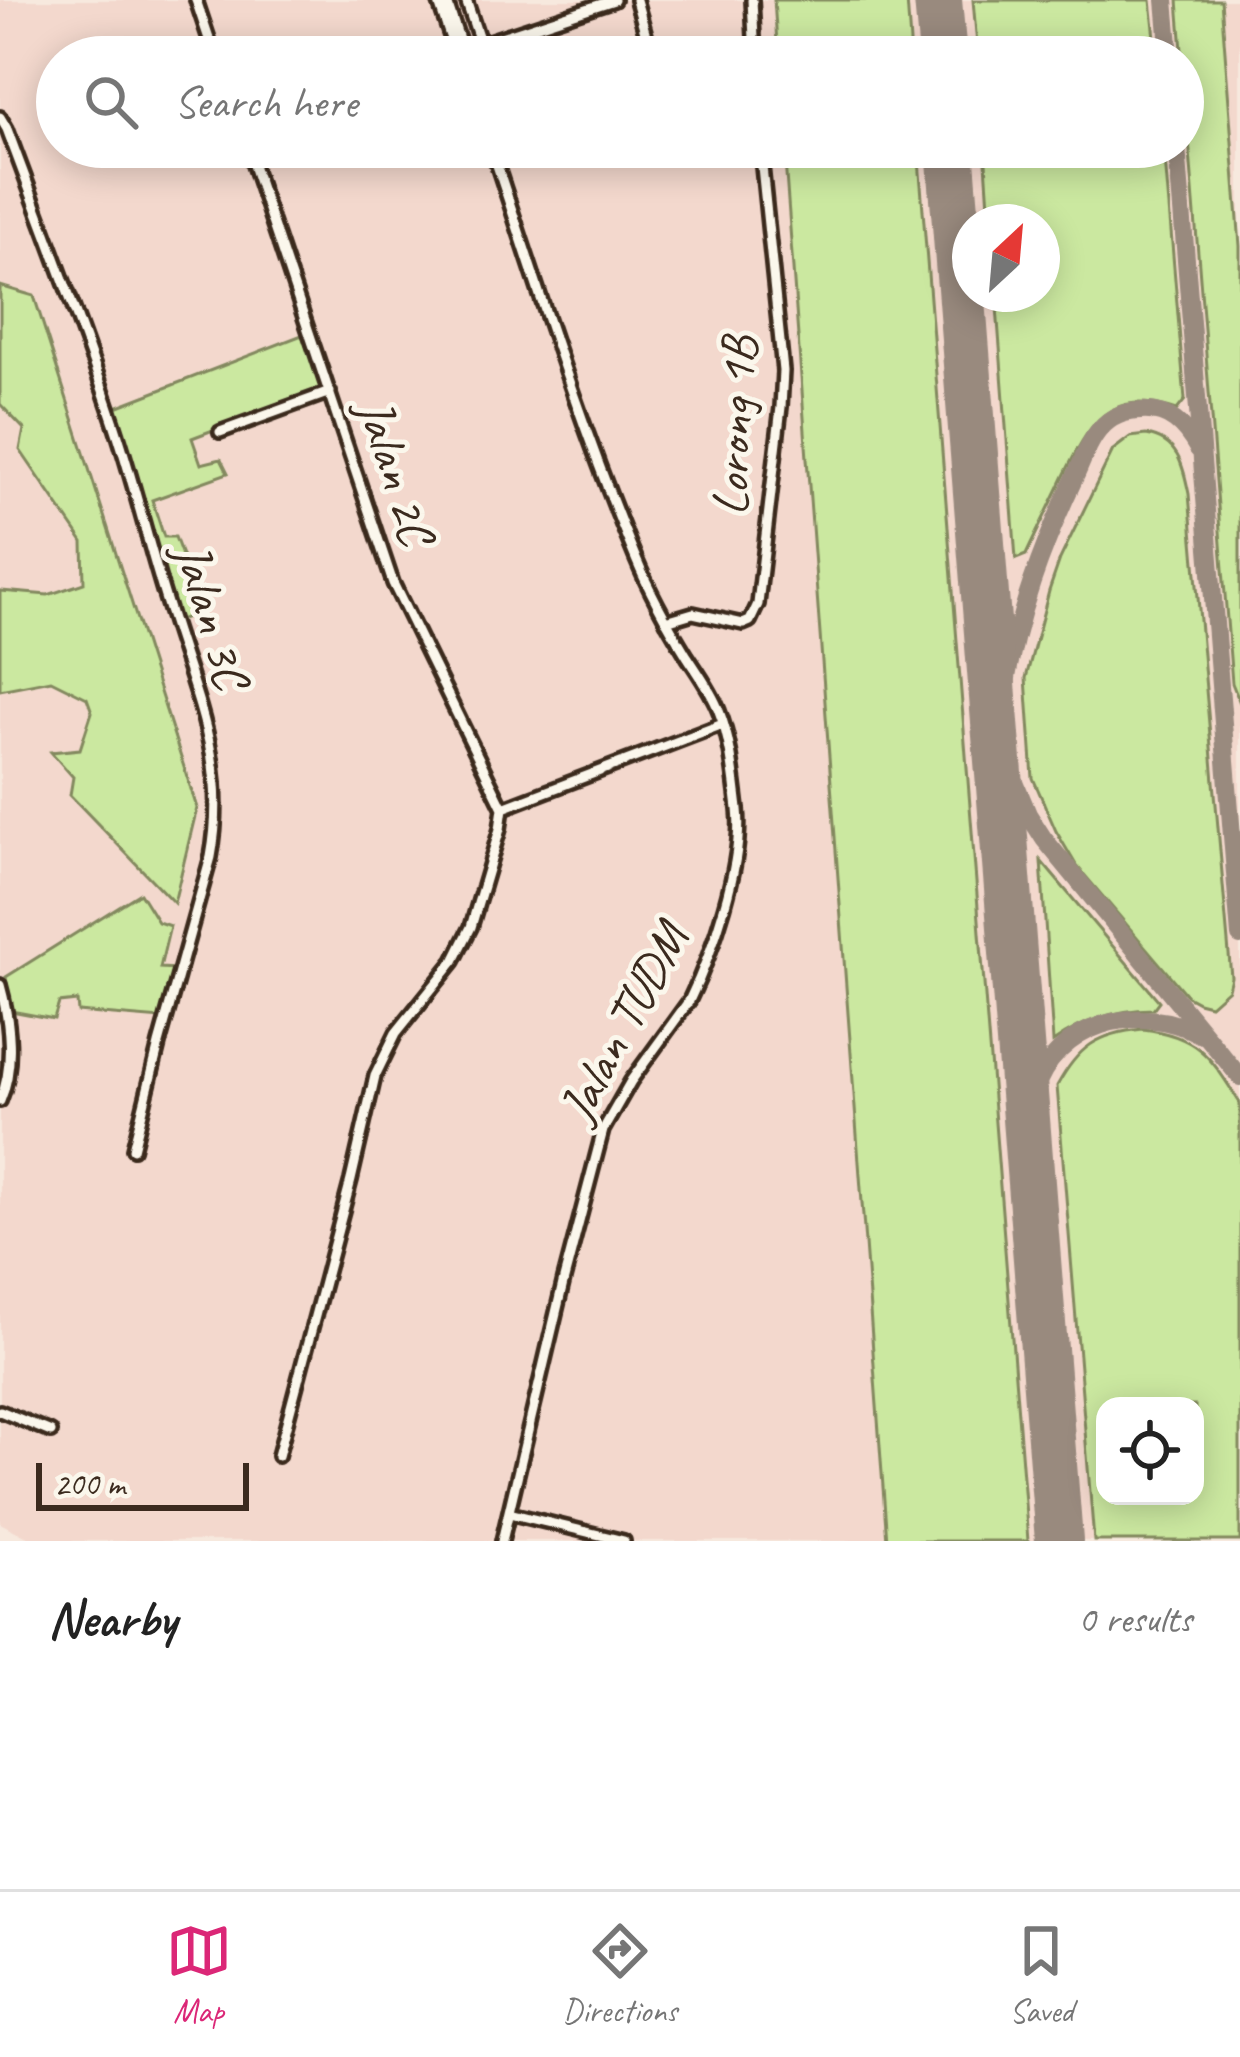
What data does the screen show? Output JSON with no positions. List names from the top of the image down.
{
  "streets": {
    "street": [
      "Lorong 1B",
      "Jalan 2C",
      "Jalan 3C",
      "Jalan TUDM"
    ]
  },
  "crossings": [
    ["Lorong 1B", "Jalan TUDM"]
  ],
  "scale_bar": "200 m",
  "north": "top right",
  "page": {
    "search": "Search here",
    "scale": "200 m",
    "heading": ["Nearby", "0 results"],
    "nav": ["Map", "Directions", "Saved"]
  }
}
